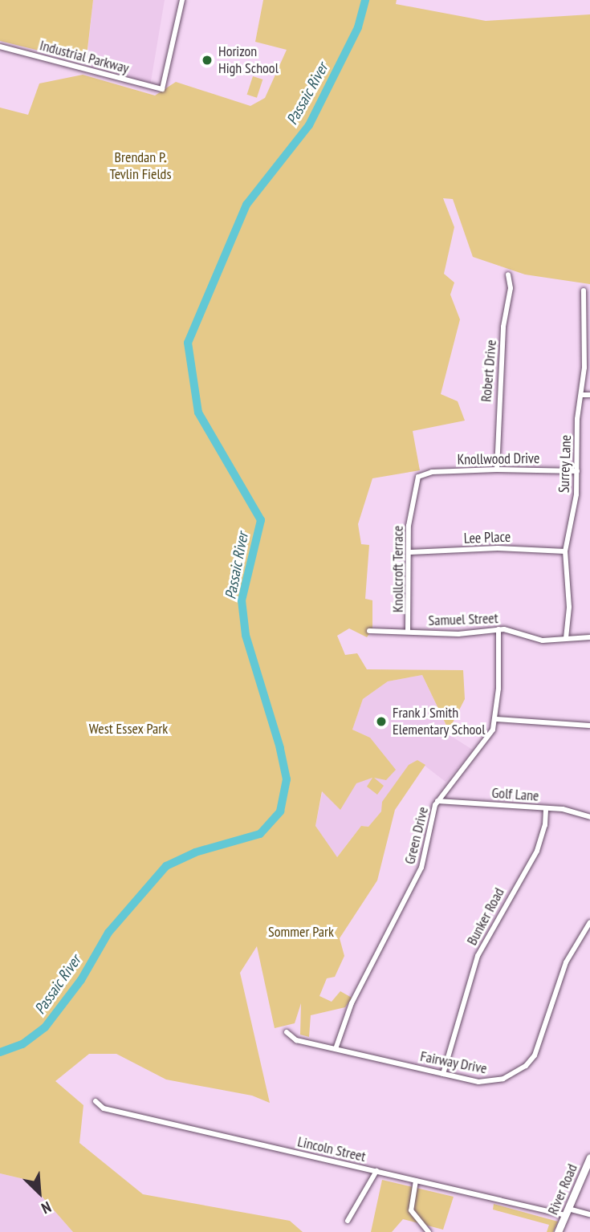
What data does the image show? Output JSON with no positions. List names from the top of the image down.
{
  "streets": {
    "street": [
      "Industrial Parkway",
      "Robert Drive",
      "Knollwood Drive",
      "Surrey Lane",
      "Lee Place",
      "Knollcroft Terrace",
      "Samuel Street",
      "Golf Lane",
      "Green Drive",
      "Bunker Road",
      "Fairway Drive",
      "Lincoln Street",
      "River Road"
    ]
  },
  "crossings": [
    ["Robert Drive", "Knollwood Drive"],
    ["Knollwood Drive", "Surrey Lane"],
    ["Knollwood Drive", "Knollcroft Terrace"],
    ["Surrey Lane", "Lee Place"],
    ["Surrey Lane", "Samuel Street"],
    ["Lee Place", "Knollcroft Terrace"],
    ["Knollcroft Terrace", "Samuel Street"],
    ["Samuel Street", "Green Drive"],
    ["Golf Lane", "Green Drive"],
    ["Golf Lane", "Bunker Road"],
    ["Green Drive", "Fairway Drive"],
    ["Bunker Road", "Fairway Drive"],
    ["Lincoln Street", "River Road"]
  ],
  "water": ["Passaic River"],
  "parks": ["Brendan P. Tevlin Fields", "West Essex Park", "Sommer Park"],
  "places": ["Horizon High School", "Frank J Smith Elementary School"],
  "north": "bottom right"
}
